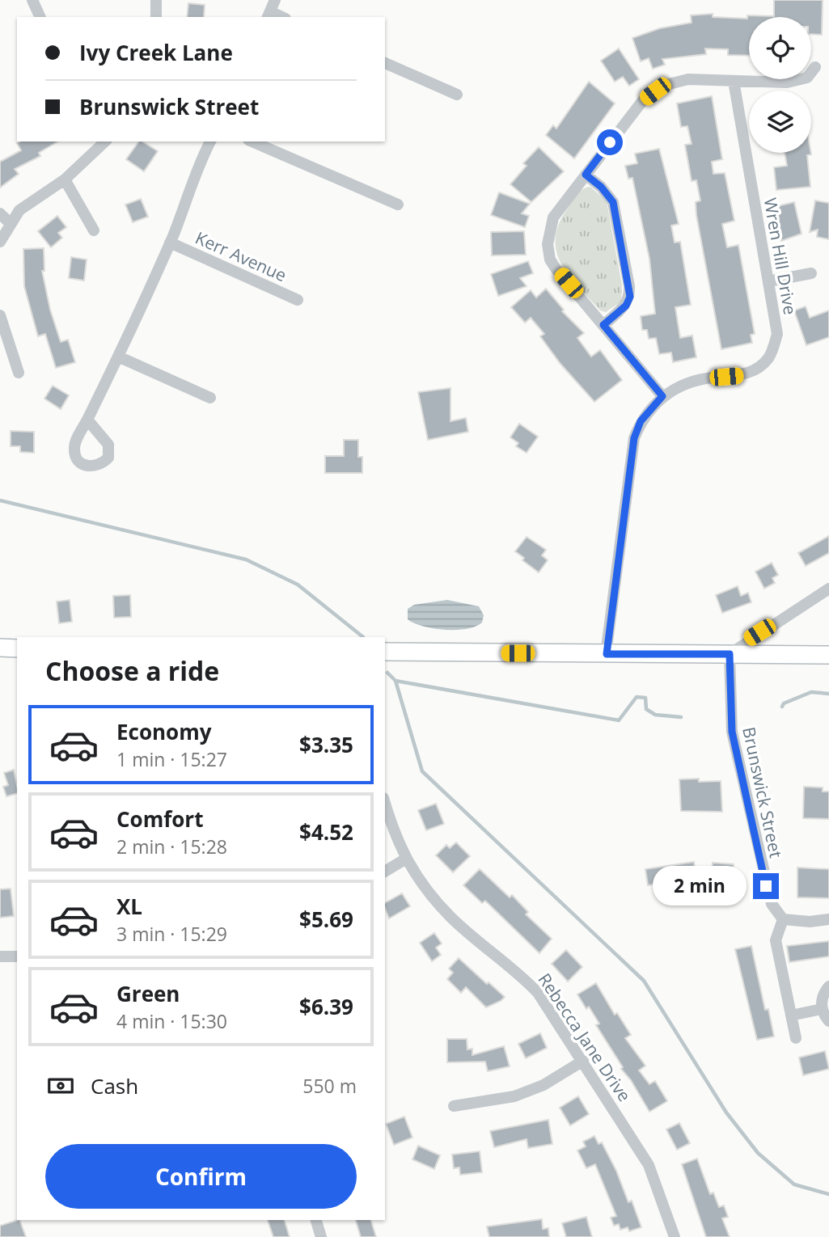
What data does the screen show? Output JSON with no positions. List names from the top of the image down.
{
  "streets": {
    "street": [
      "Kerr Avenue",
      "Wren Hill Drive",
      "Brunswick Street",
      "Rebecca Jane Drive"
    ]
  },
  "page": {
    "banner": ["Ivy Creek Lane", "Brunswick Street"],
    "heading": "Choose a ride",
    "list": [
      {
        "name": "Economy",
        "note": "1 min · 15:27",
        "value": "$3.35"
      },
      {
        "name": "Comfort",
        "note": "2 min · 15:28",
        "value": "$4.52"
      },
      {
        "name": "XL",
        "note": "3 min · 15:29",
        "value": "$5.69"
      },
      {
        "name": "Green",
        "note": "4 min · 15:30",
        "value": "$6.39"
      }
    ],
    "bubble": "2 min",
    "pay": ["Cash", "550 m"],
    "buttons": "Confirm"
  }
}
